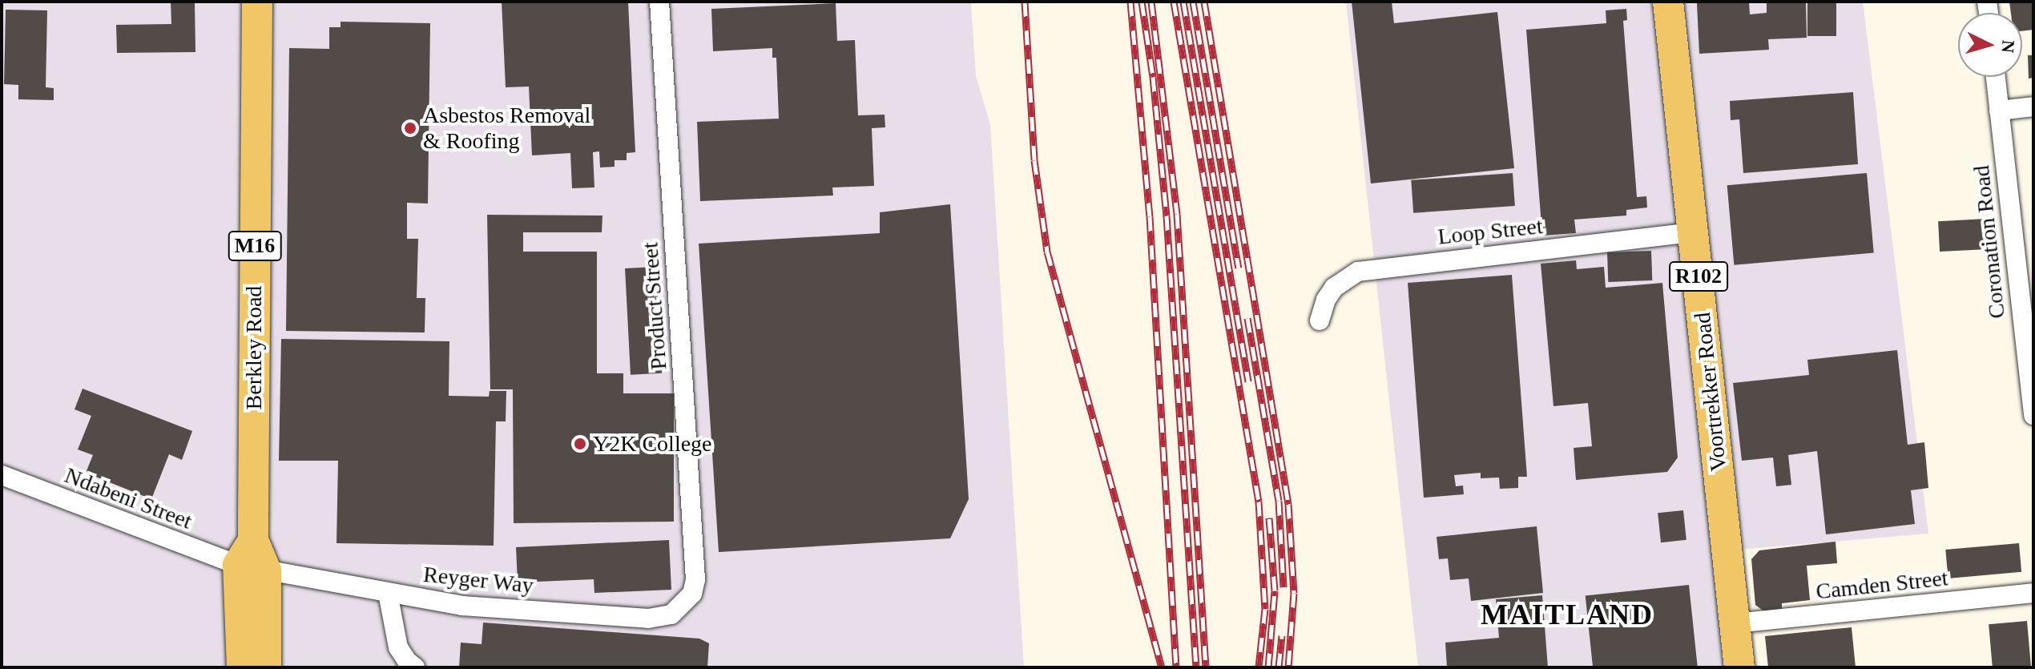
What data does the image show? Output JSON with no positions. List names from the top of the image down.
{
  "streets": {
    "main road": [
      "M16",
      "R102",
      "Berkley Road",
      "Voortrekker Road"
    ],
    "street": [
      "Loop Street",
      "Coronation Road",
      "Product Street",
      "Ndabeni Street",
      "Reyger Way",
      "Camden Street"
    ]
  },
  "crossings": [
    ["Loop Street", "Voortrekker Road"],
    ["Product Street", "Reyger Way"],
    ["Berkley Road", "Ndabeni Street"],
    ["Berkley Road", "Reyger Way"],
    ["Voortrekker Road", "Camden Street"],
    ["Ndabeni Street", "Reyger Way"]
  ],
  "districts": ["MAITLAND"],
  "places": ["Asbestos Removal & Roofing", "Y2K College"],
  "north": "right"
}
